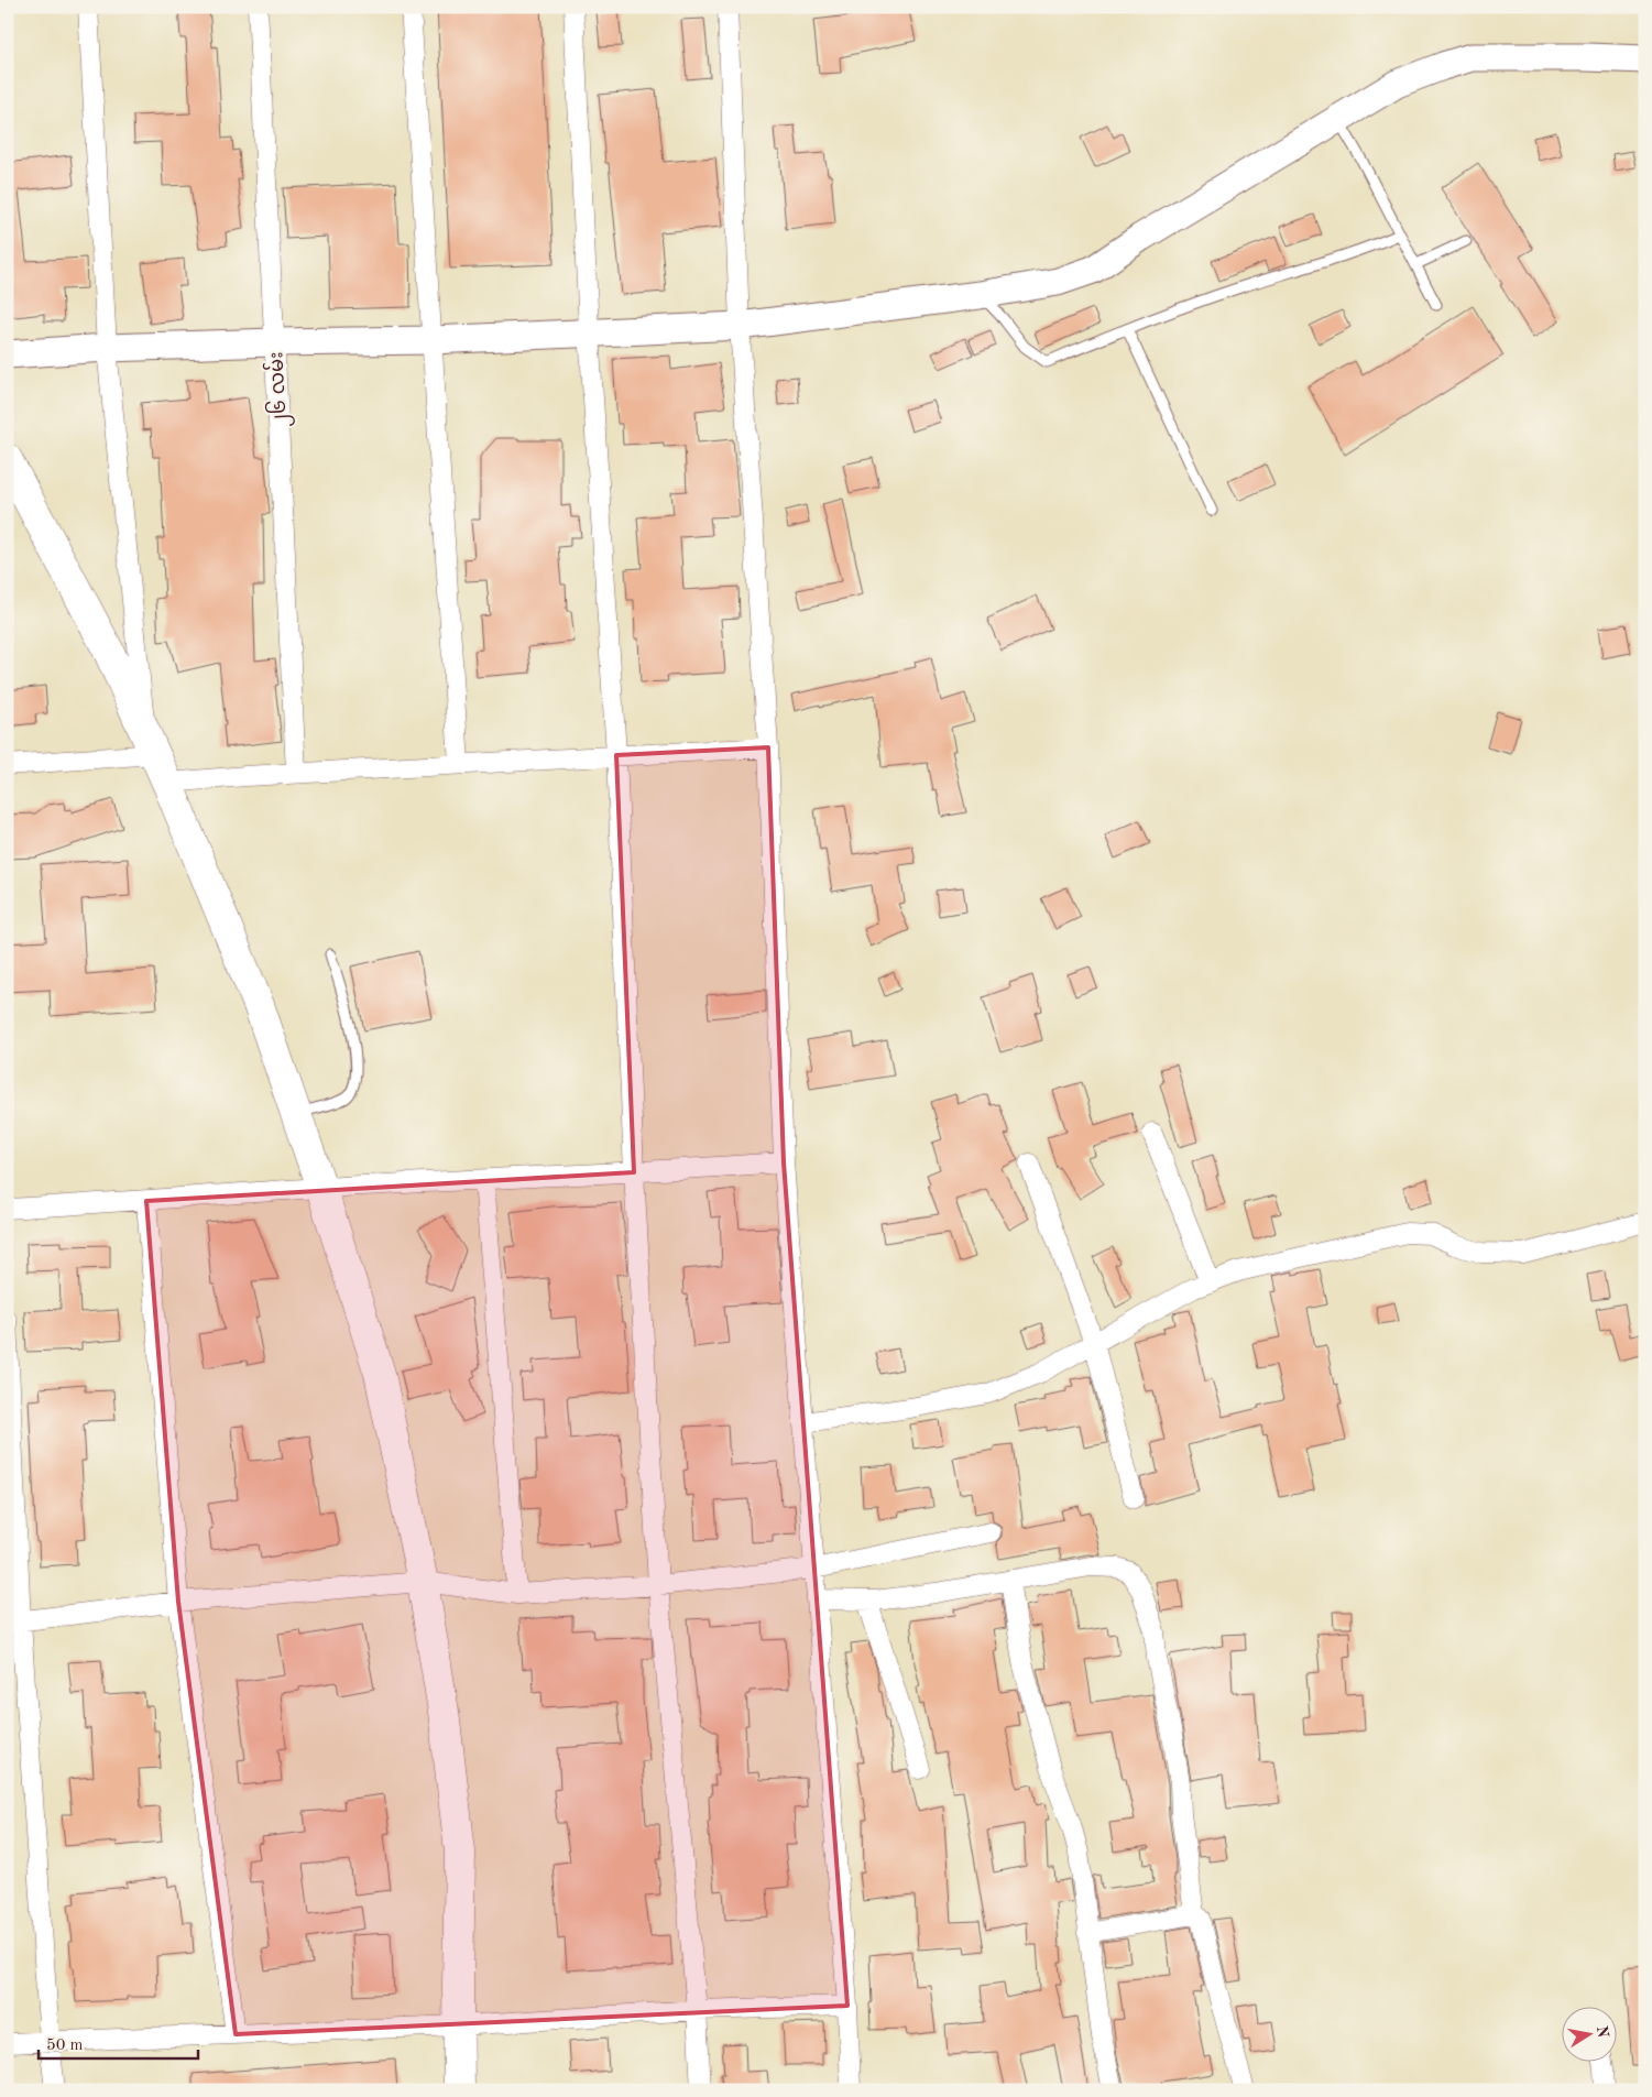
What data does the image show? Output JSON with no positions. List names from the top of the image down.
{
  "streets": {
    "street": ["၂၆ လမ်း"]
  },
  "scale_bar": "50 m",
  "north": "right"
}
